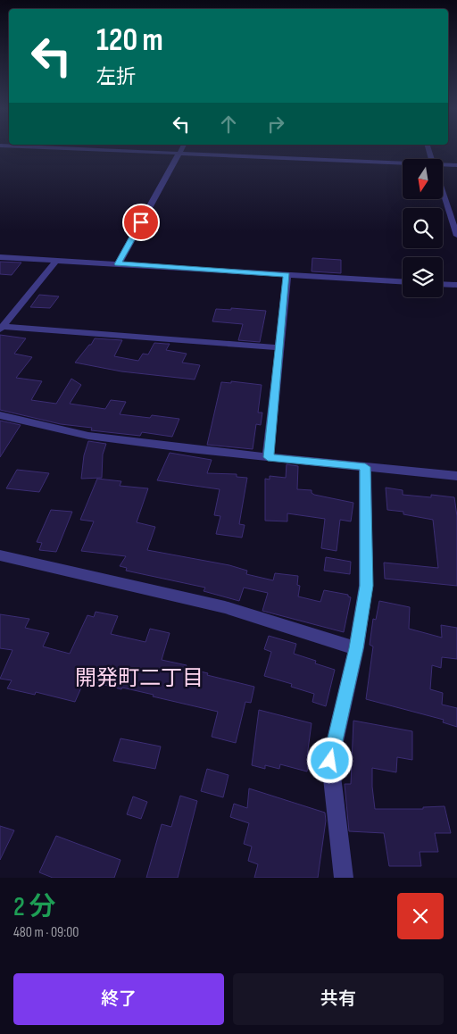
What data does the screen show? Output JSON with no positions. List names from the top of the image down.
{
  "districts": ["開発町二丁目"],
  "north": "bottom",
  "page": {
    "turn": ["120 m", "左折"],
    "heading": ["2 分", "480 m · 09:00"],
    "buttons": ["終了", "共有"]
  }
}
